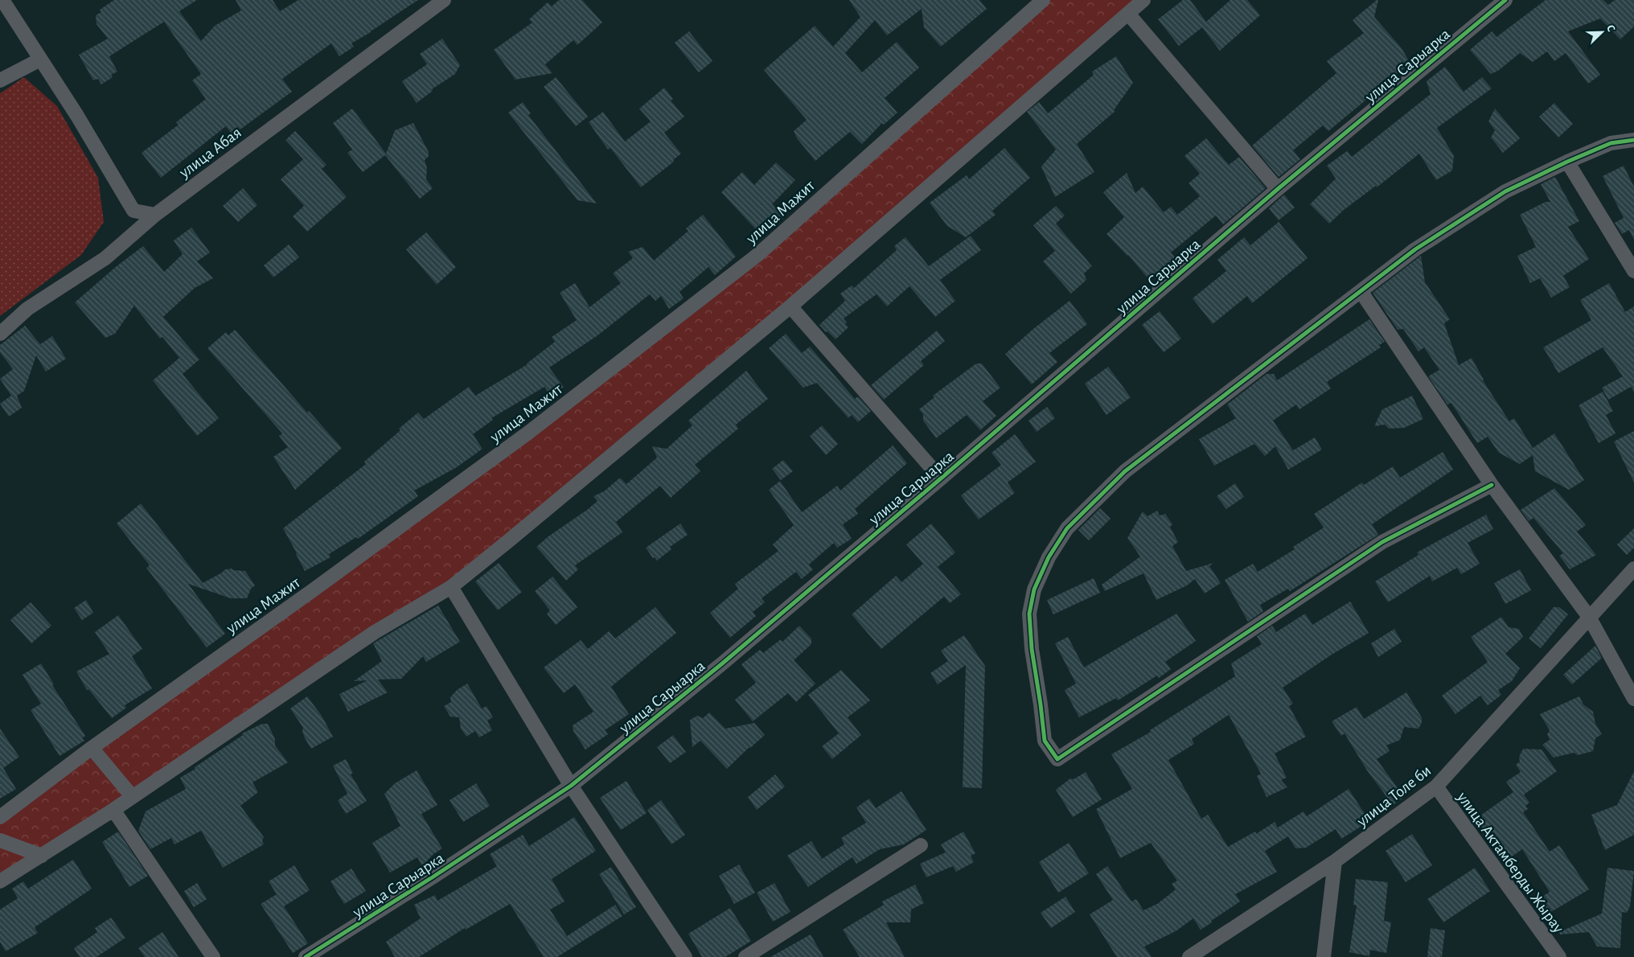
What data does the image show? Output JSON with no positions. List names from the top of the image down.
{
  "streets": {
    "street": [
      "улица Сарыарка",
      "улица Абая",
      "улица Мажит",
      "улица Толе би",
      "улица Актамберды Жырау"
    ]
  },
  "crossings": [
    ["улица Толе би", "улица Актамберды Жырау"]
  ],
  "north": "top right"
}
